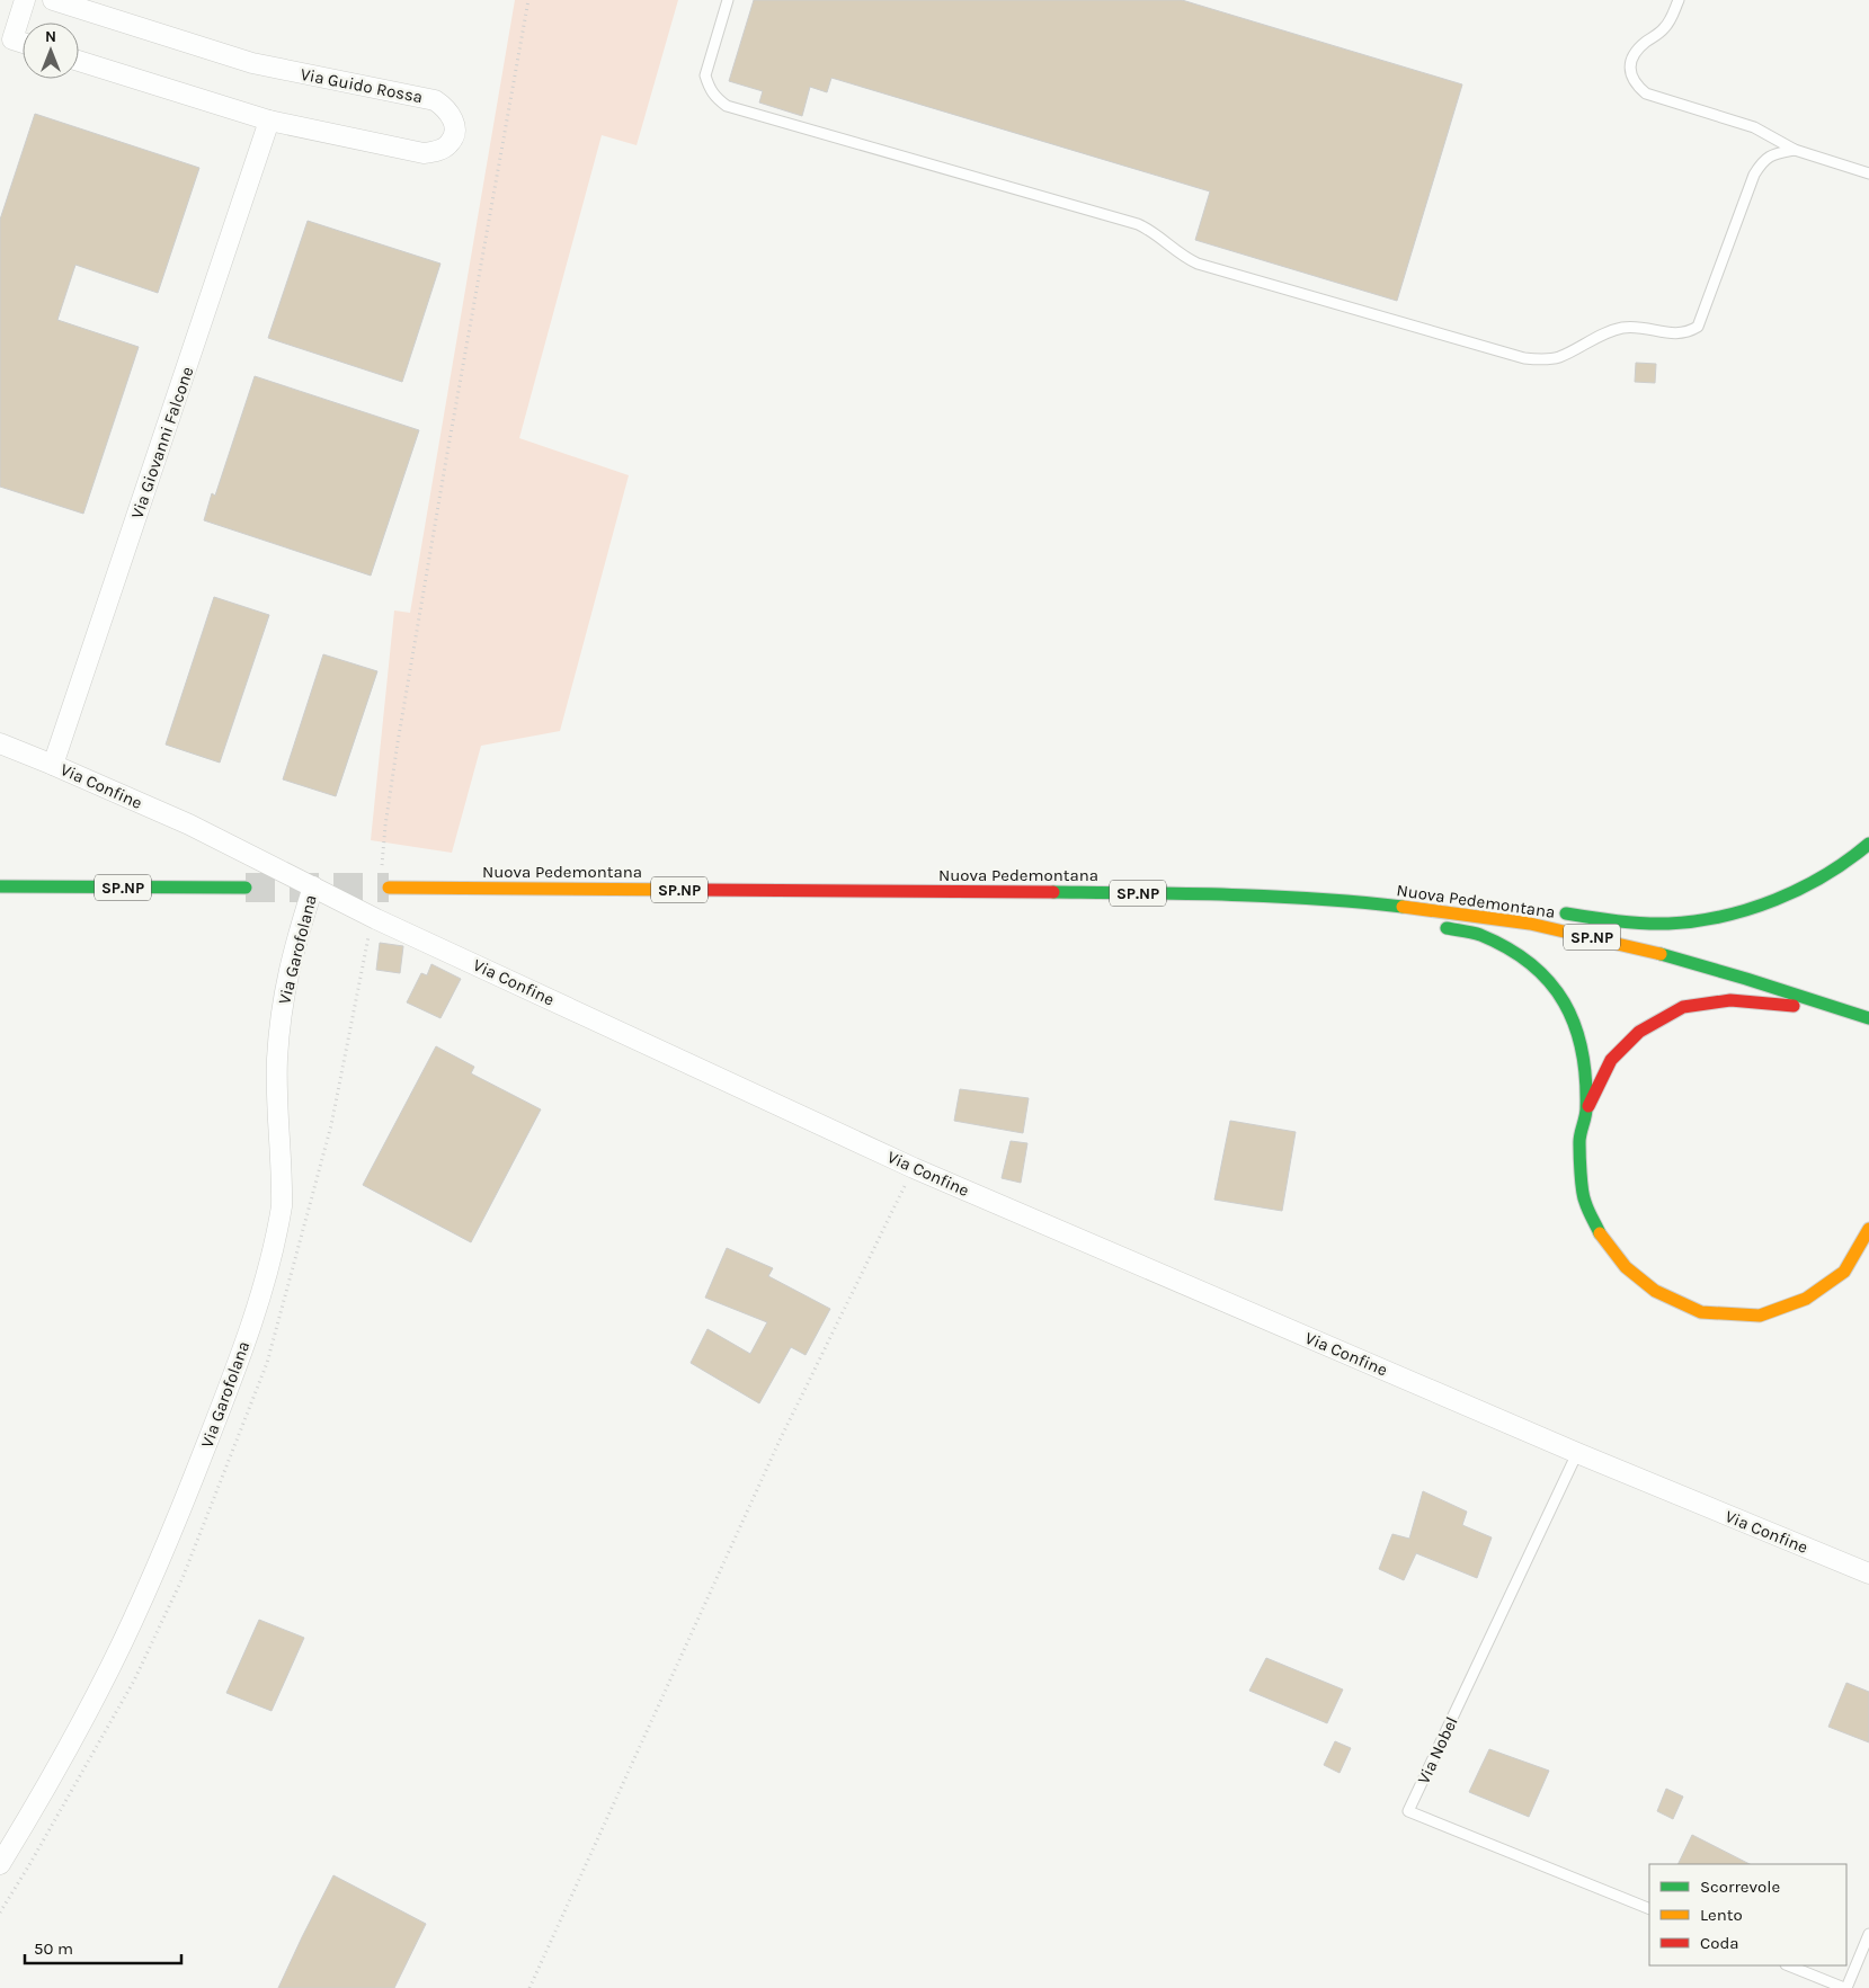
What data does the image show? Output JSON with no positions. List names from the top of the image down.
{
  "streets": {
    "main road": ["Nuova Pedemontana", "SP.NP"],
    "street": [
      "Via Guido Rossa",
      "Via Giovanni Falcone",
      "Via Confine",
      "Via Garofolana"
    ],
    "lane": ["Via Nobel"]
  },
  "crossings": [
    ["Via Guido Rossa", "Via Giovanni Falcone"],
    ["Via Giovanni Falcone", "Via Confine"],
    ["Via Confine", "Via Garofolana"],
    ["Via Confine", "Via Nobel"]
  ],
  "legend": ["Scorrevole", "Lento", "Coda"],
  "scale_bar": "50 m",
  "north": "top"
}
